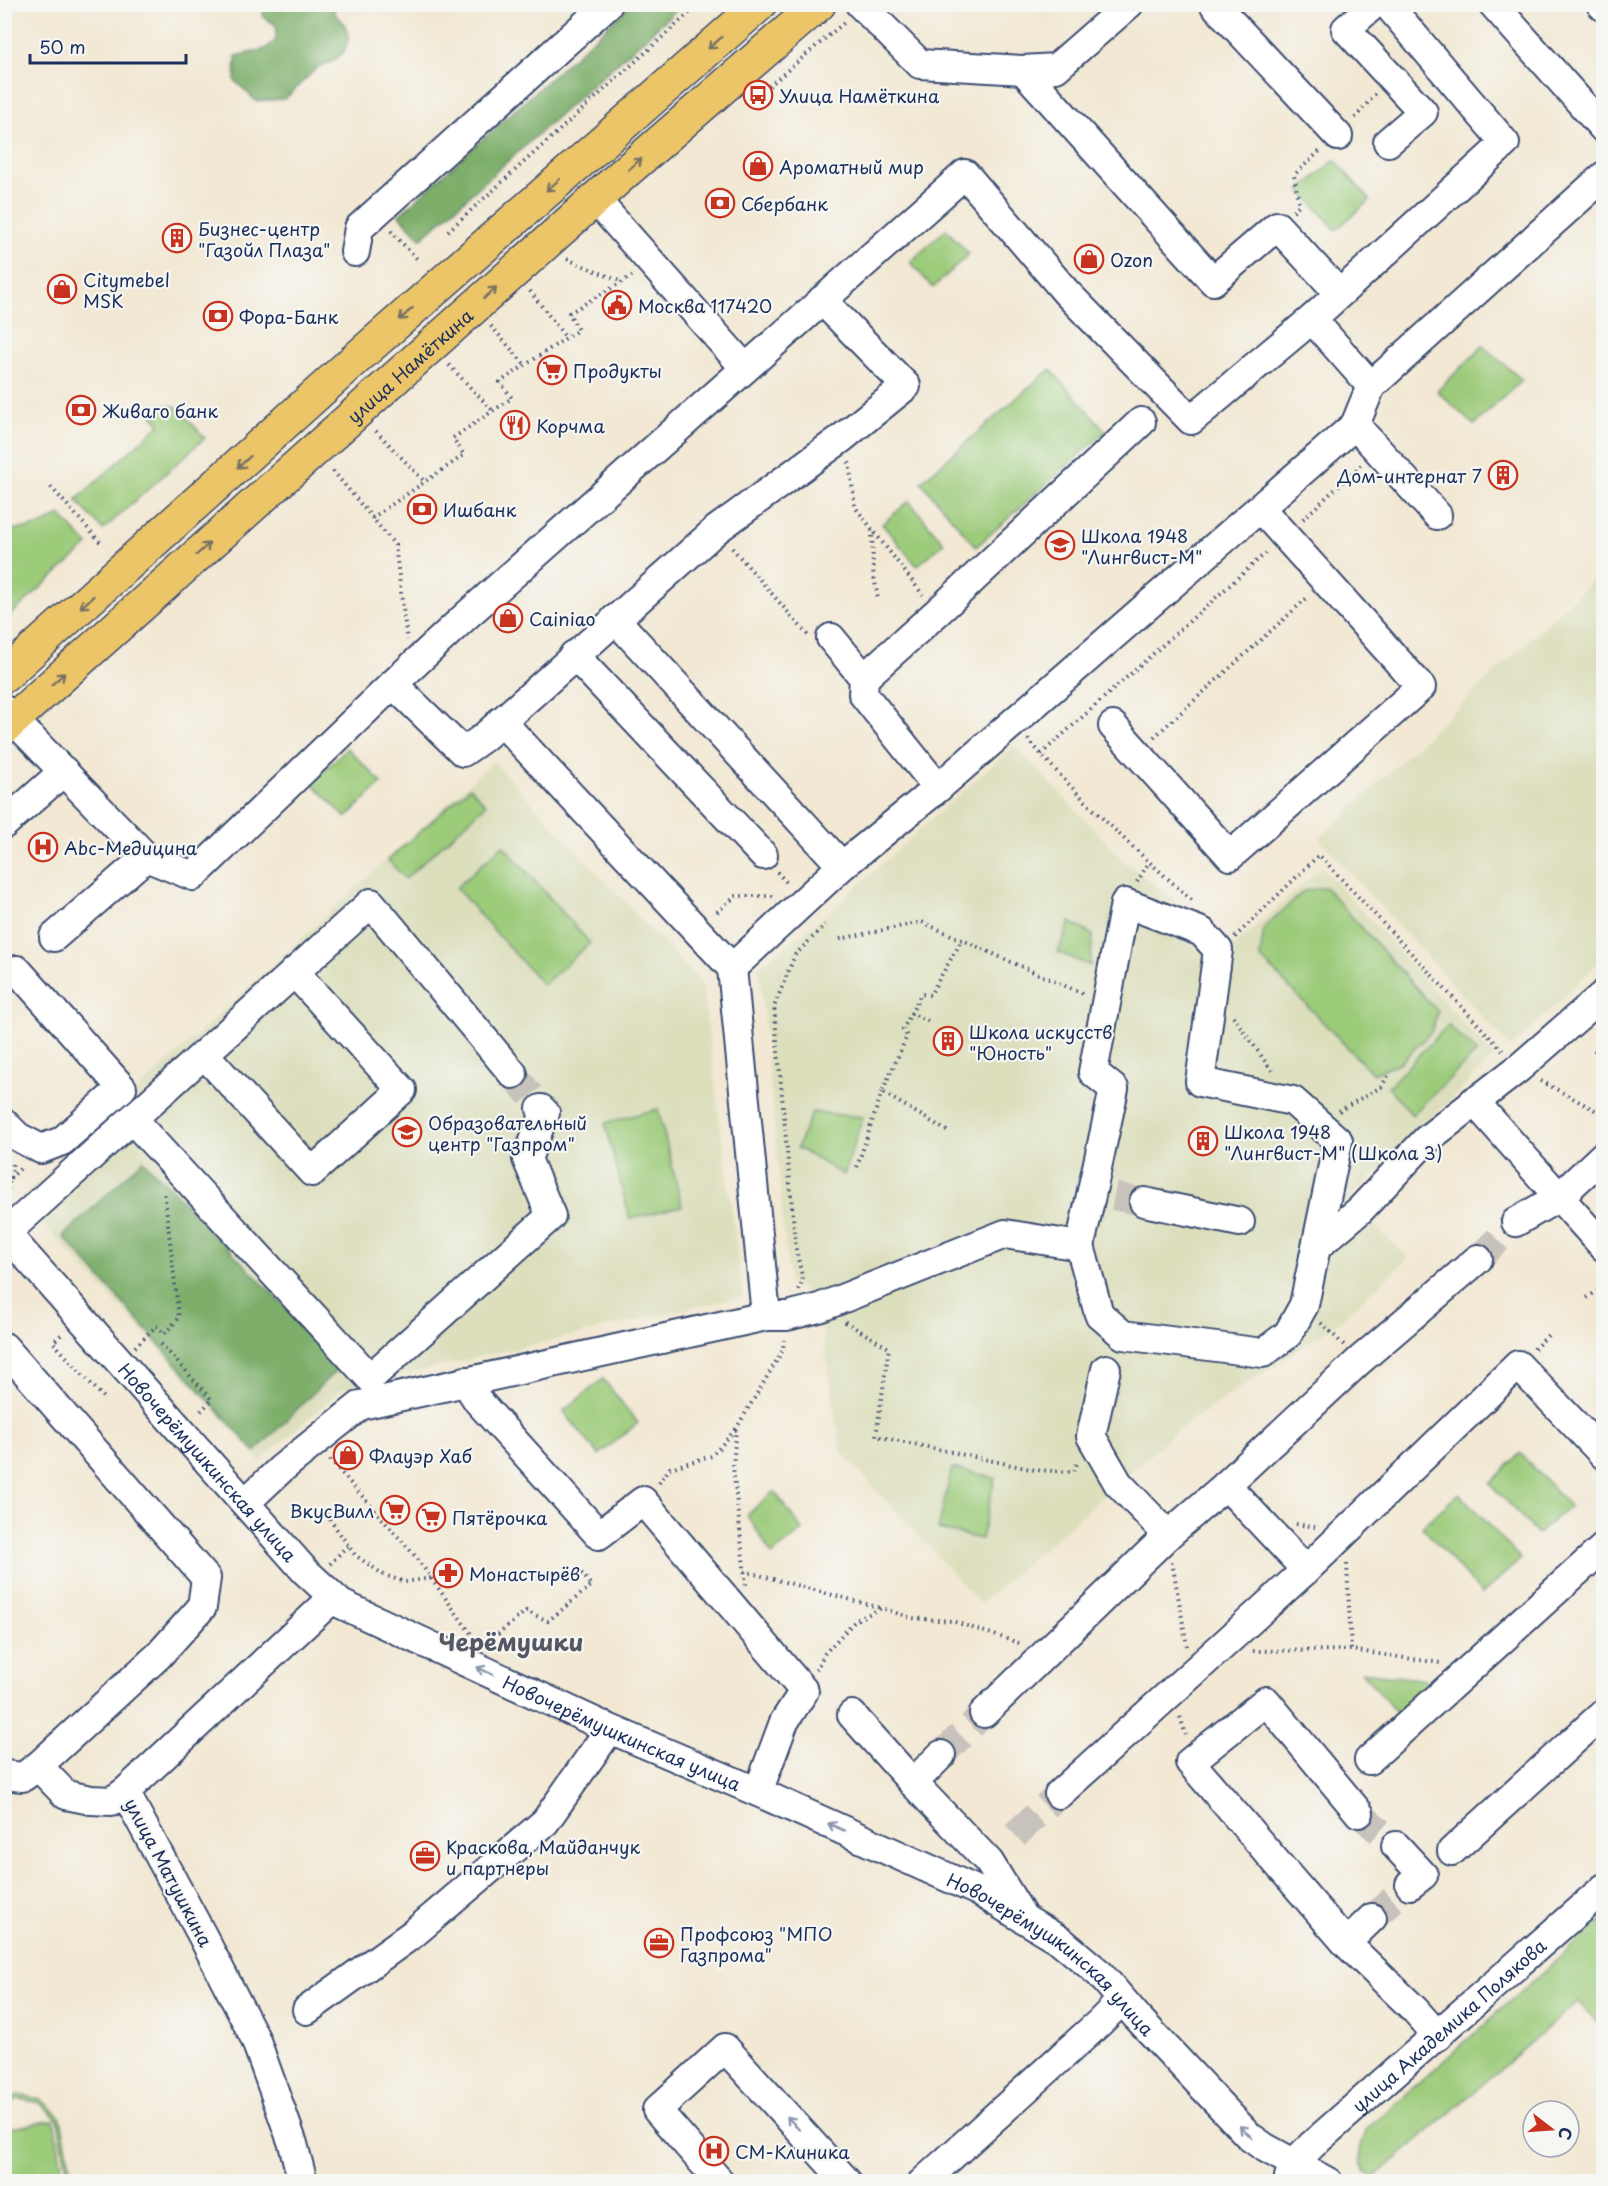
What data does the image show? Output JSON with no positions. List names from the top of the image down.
{
  "streets": {
    "main road": ["улица Намёткина"],
    "street": ["Новочерёмушкинская улица", "улица Матушкина", "улица Академика Полякова"]
  },
  "crossings": [
    ["Новочерёмушкинская улица", "улица Матушкина"],
    ["Новочерёмушкинская улица", "улица Академика Полякова"]
  ],
  "districts": ["Черёмушки"],
  "places": {
    "bus stop": ["Улица Намёткина"],
    "shop": [
      "Ароматный мир",
      "Ozon",
      "Citymebel MSK",
      "Cainiao",
      "Флауэр Хаб"
    ],
    "bank": [
      "Сбербанк",
      "Фора-Банк",
      "Живаго банк",
      "Ишбанк"
    ],
    "building": [
      "Бизнес-центр \"Газойл Плаза\"",
      "Дом-интернат 7",
      "Школа искусств \"Юность\"",
      "Школа 1948 \"Лингвист-М\" (Школа 3)"
    ],
    "public building": ["Москва 117420"],
    "supermarket": ["Продукты", "ВкусВилл", "Пятёрочка"],
    "restaurant": ["Корчма"],
    "school or university": ["Школа 1948 \"Лингвист-М\"", "Образовательный центр \"Газпром\""],
    "hospital": ["Abc-Медицина", "СМ-Клиника"],
    "pharmacy": ["Монастырёв"],
    "office": ["Краскова, Майданчук и партнеры", "Профсоюз \"МПО Газпрома\""]
  },
  "scale_bar": "50 m",
  "north": "right"
}
